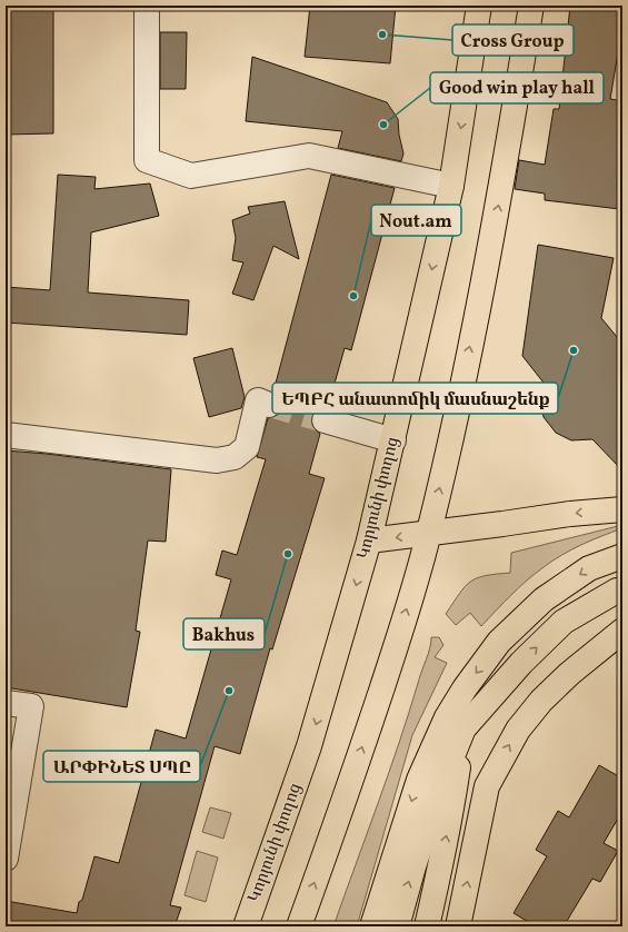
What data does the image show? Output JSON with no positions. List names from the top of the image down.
{
  "streets": {
    "main road": ["Կորյունի փողոց"]
  },
  "places": [
    "Cross Group",
    "Good win play hall",
    "Nout.am",
    "ԵՊԲՀ անատոմիկ մասնաշենք",
    "Bakhus",
    "ԱՐՓԻՆԵՏ ՍՊԸ"
  ]
}
